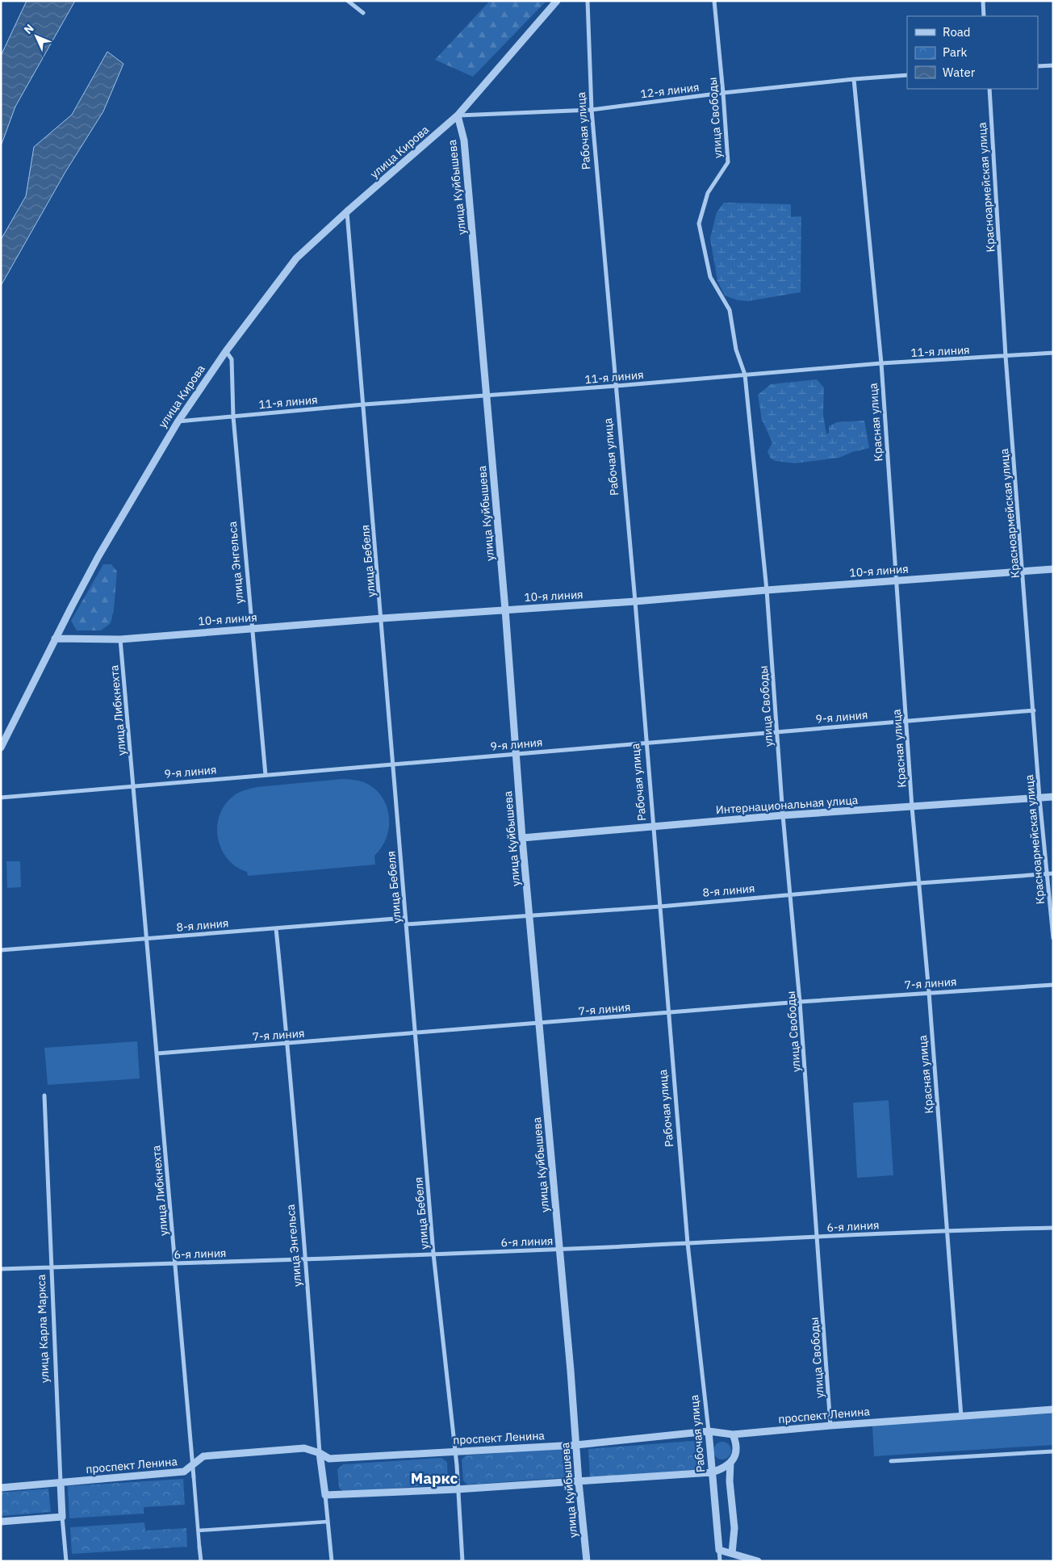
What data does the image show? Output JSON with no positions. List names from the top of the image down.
{
  "streets": {
    "street": [
      "12-я линия",
      "улица Свободы",
      "Рабочая улица",
      "улица Кирова",
      "улица Куйбышева",
      "Красноармейская улица",
      "11-я линия",
      "Красная улица",
      "улица Бебеля",
      "улица Энгельса",
      "10-я линия",
      "улица Либкнехта",
      "9-я линия",
      "Интернациональная улица",
      "8-я линия",
      "7-я линия",
      "6-я линия",
      "улица Карла Маркса",
      "проспект Ленина"
    ]
  },
  "crossings": [
    ["12-я линия", "улица Свободы"],
    ["12-я линия", "Рабочая улица"],
    ["12-я линия", "улица Кирова"],
    ["12-я линия", "улица Куйбышева"],
    ["12-я линия", "Красная улица"],
    ["улица Свободы", "11-я линия"],
    ["улица Свободы", "10-я линия"],
    ["улица Свободы", "9-я линия"],
    ["улица Свободы", "Интернациональная улица"],
    ["улица Свободы", "8-я линия"],
    ["улица Свободы", "7-я линия"],
    ["улица Свободы", "6-я линия"],
    ["улица Свободы", "проспект Ленина"],
    ["Рабочая улица", "11-я линия"],
    ["Рабочая улица", "10-я линия"],
    ["Рабочая улица", "9-я линия"],
    ["Рабочая улица", "Интернациональная улица"],
    ["Рабочая улица", "8-я линия"],
    ["Рабочая улица", "7-я линия"],
    ["Рабочая улица", "6-я линия"],
    ["Рабочая улица", "проспект Ленина"],
    ["улица Кирова", "улица Куйбышева"],
    ["улица Кирова", "11-я линия"],
    ["улица Кирова", "улица Бебеля"],
    ["улица Кирова", "улица Энгельса"],
    ["улица Кирова", "10-я линия"],
    ["улица Куйбышева", "11-я линия"],
    ["улица Куйбышева", "10-я линия"],
    ["улица Куйбышева", "9-я линия"],
    ["улица Куйбышева", "Интернациональная улица"],
    ["улица Куйбышева", "8-я линия"],
    ["улица Куйбышева", "7-я линия"],
    ["улица Куйбышева", "6-я линия"],
    ["улица Куйбышева", "проспект Ленина"],
    ["Красноармейская улица", "11-я линия"],
    ["Красноармейская улица", "10-я линия"],
    ["Красноармейская улица", "9-я линия"],
    ["Красноармейская улица", "Интернациональная улица"],
    ["Красноармейская улица", "8-я линия"],
    ["11-я линия", "Красная улица"],
    ["11-я линия", "улица Бебеля"],
    ["11-я линия", "улица Энгельса"],
    ["Красная улица", "10-я линия"],
    ["Красная улица", "9-я линия"],
    ["Красная улица", "Интернациональная улица"],
    ["Красная улица", "8-я линия"],
    ["Красная улица", "7-я линия"],
    ["Красная улица", "6-я линия"],
    ["Красная улица", "проспект Ленина"],
    ["улица Бебеля", "10-я линия"],
    ["улица Бебеля", "9-я линия"],
    ["улица Бебеля", "8-я линия"],
    ["улица Бебеля", "7-я линия"],
    ["улица Бебеля", "6-я линия"],
    ["улица Бебеля", "проспект Ленина"],
    ["улица Энгельса", "10-я линия"],
    ["улица Энгельса", "9-я линия"],
    ["улица Энгельса", "8-я линия"],
    ["улица Энгельса", "7-я линия"],
    ["улица Энгельса", "6-я линия"],
    ["улица Энгельса", "проспект Ленина"],
    ["10-я линия", "улица Либкнехта"],
    ["улица Либкнехта", "9-я линия"],
    ["улица Либкнехта", "8-я линия"],
    ["улица Либкнехта", "7-я линия"],
    ["улица Либкнехта", "6-я линия"],
    ["улица Либкнехта", "проспект Ленина"],
    ["6-я линия", "улица Карла Маркса"],
    ["улица Карла Маркса", "проспект Ленина"]
  ],
  "districts": ["Маркс"],
  "legend": ["Road", "Park", "Water"],
  "north": "top left"
}
